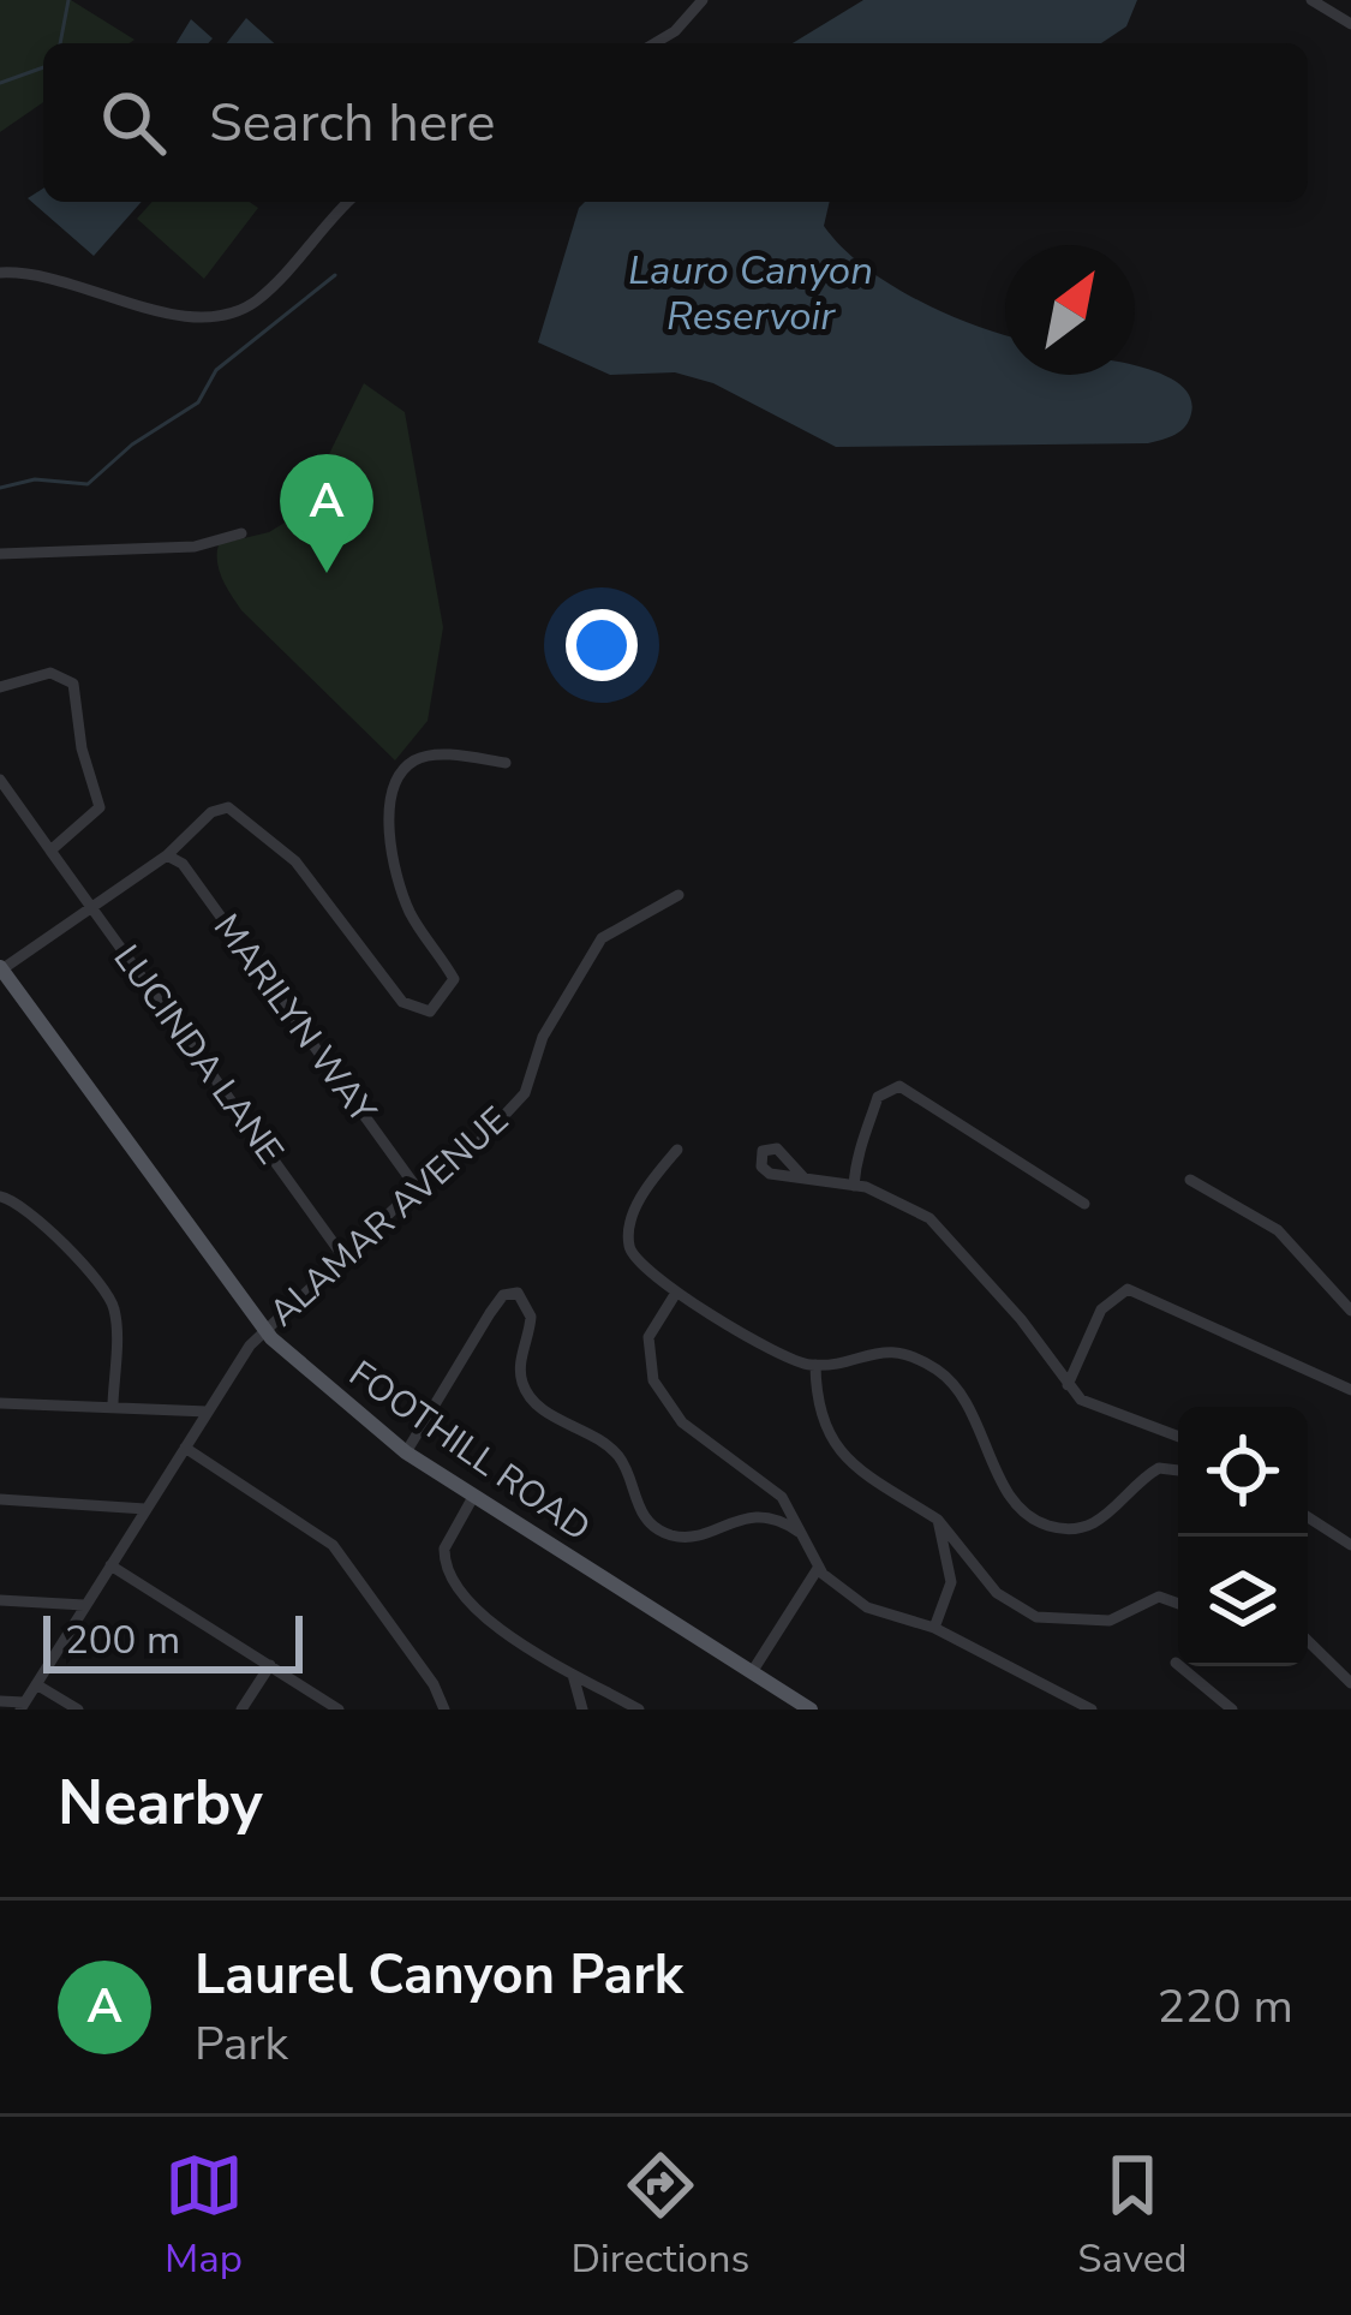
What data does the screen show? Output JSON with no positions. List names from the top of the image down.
{
  "streets": {
    "main road": ["FOOTHILL ROAD"],
    "street": ["MARILYN WAY", "LUCINDA LANE", "ALAMAR AVENUE"]
  },
  "crossings": [
    ["MARILYN WAY", "ALAMAR AVENUE"],
    ["LUCINDA LANE", "ALAMAR AVENUE"],
    ["ALAMAR AVENUE", "FOOTHILL ROAD"]
  ],
  "water": ["Lauro Canyon Reservoir"],
  "scale_bar": "200 m",
  "north": "top right",
  "page": {
    "search": "Search here",
    "pins": "A",
    "scale": "200 m",
    "heading": "Nearby",
    "list": [
      {
        "mark": "A",
        "name": "Laurel Canyon Park",
        "note": "Park",
        "value": "220 m"
      }
    ],
    "nav": ["Map", "Directions", "Saved"]
  }
}
